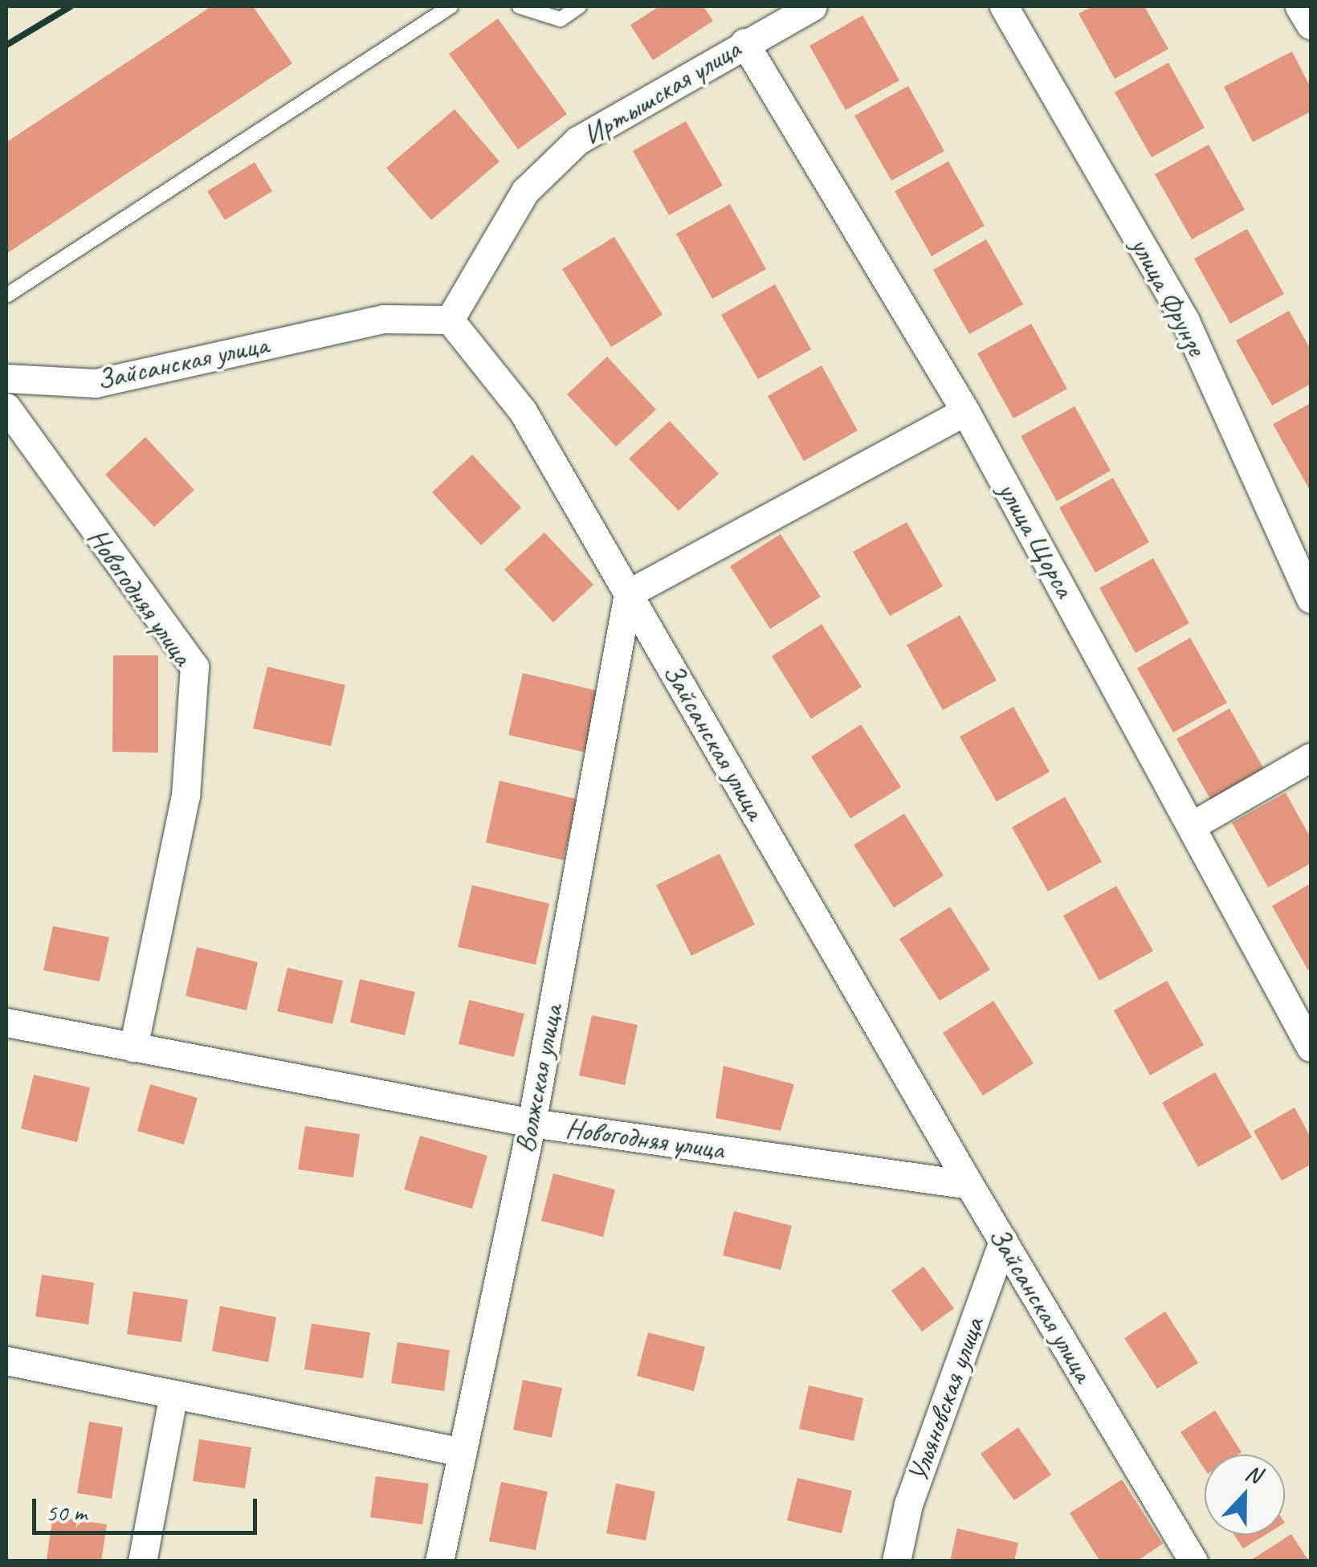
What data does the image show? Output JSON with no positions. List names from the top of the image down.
{
  "streets": {
    "street": [
      "Иртышская улица",
      "улица Фрунзе",
      "Зайсанская улица",
      "улица Щорса",
      "Новогодняя улица",
      "Волжская улица",
      "Ульяновская улица"
    ]
  },
  "crossings": [
    ["Иртышская улица", "Зайсанская улица"],
    ["Иртышская улица", "улица Щорса"],
    ["Зайсанская улица", "Новогодняя улица"],
    ["Зайсанская улица", "Волжская улица"],
    ["Зайсанская улица", "Ульяновская улица"],
    ["Новогодняя улица", "Волжская улица"]
  ],
  "scale_bar": "50 m",
  "north": "top"
}
